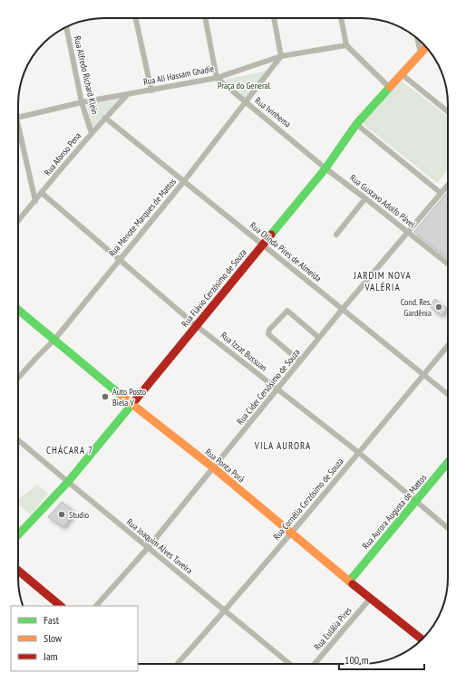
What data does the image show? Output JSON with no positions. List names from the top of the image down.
{
  "streets": {
    "street": [
      "Rua Alfredo Richard Klein",
      "Rua Ali Hassam Ghadie",
      "Rua Ivinhema",
      "Rua Afonso Pena",
      "Rua Gustavo Adolfo Pável",
      "Rua Menote Marques de Mattos",
      "Rua Olinda Pires de Almeida",
      "Rua Flávio Cerzósimo de Souza",
      "Rua Izzat Bussuan",
      "Rua Cider Cersósimo de Souza",
      "Rua Ponta Porã",
      "Rua Cornélia Cerzósimo de Souza",
      "Rua Aurora Augusta de Mattos",
      "Rua Joaquim Alves Taveira",
      "Rua Eulália Pires"
    ]
  },
  "crossings": [
    ["Rua Alfredo Richard Klein", "Rua Ali Hassam Ghadie"],
    ["Rua Alfredo Richard Klein", "Rua Afonso Pena"],
    ["Rua Ali Hassam Ghadie", "Rua Ivinhema"],
    ["Rua Ali Hassam Ghadie", "Rua Afonso Pena"],
    ["Rua Ali Hassam Ghadie", "Rua Menote Marques de Mattos"],
    ["Rua Ivinhema", "Rua Gustavo Adolfo Pável"],
    ["Rua Ivinhema", "Rua Menote Marques de Mattos"],
    ["Rua Afonso Pena", "Rua Olinda Pires de Almeida"],
    ["Rua Afonso Pena", "Rua Izzat Bussuan"],
    ["Rua Gustavo Adolfo Pável", "Rua Flávio Cerzósimo de Souza"],
    ["Rua Gustavo Adolfo Pável", "Rua Cider Cersósimo de Souza"],
    ["Rua Menote Marques de Mattos", "Rua Olinda Pires de Almeida"],
    ["Rua Menote Marques de Mattos", "Rua Izzat Bussuan"],
    ["Rua Menote Marques de Mattos", "Rua Ponta Porã"],
    ["Rua Olinda Pires de Almeida", "Rua Flávio Cerzósimo de Souza"],
    ["Rua Olinda Pires de Almeida", "Rua Cider Cersósimo de Souza"],
    ["Rua Olinda Pires de Almeida", "Rua Cornélia Cerzósimo de Souza"],
    ["Rua Flávio Cerzósimo de Souza", "Rua Izzat Bussuan"],
    ["Rua Flávio Cerzósimo de Souza", "Rua Ponta Porã"],
    ["Rua Flávio Cerzósimo de Souza", "Rua Joaquim Alves Taveira"],
    ["Rua Izzat Bussuan", "Rua Cider Cersósimo de Souza"],
    ["Rua Izzat Bussuan", "Rua Cornélia Cerzósimo de Souza"],
    ["Rua Izzat Bussuan", "Rua Aurora Augusta de Mattos"],
    ["Rua Cider Cersósimo de Souza", "Rua Ponta Porã"],
    ["Rua Cider Cersósimo de Souza", "Rua Joaquim Alves Taveira"],
    ["Rua Ponta Porã", "Rua Cornélia Cerzósimo de Souza"],
    ["Rua Ponta Porã", "Rua Aurora Augusta de Mattos"],
    ["Rua Ponta Porã", "Rua Eulália Pires"],
    ["Rua Cornélia Cerzósimo de Souza", "Rua Joaquim Alves Taveira"]
  ],
  "districts": ["JARDIM NOVA VALÉRIA", "VILA AURORA", "CHÁCARA 7"],
  "parks": ["Praça do General"],
  "places": ["Cond. Res. Gardênia", "Auto Posto Biela V", "Studio"],
  "legend": ["Fast", "Slow", "Jam"],
  "scale_bar": "100 m"
}
